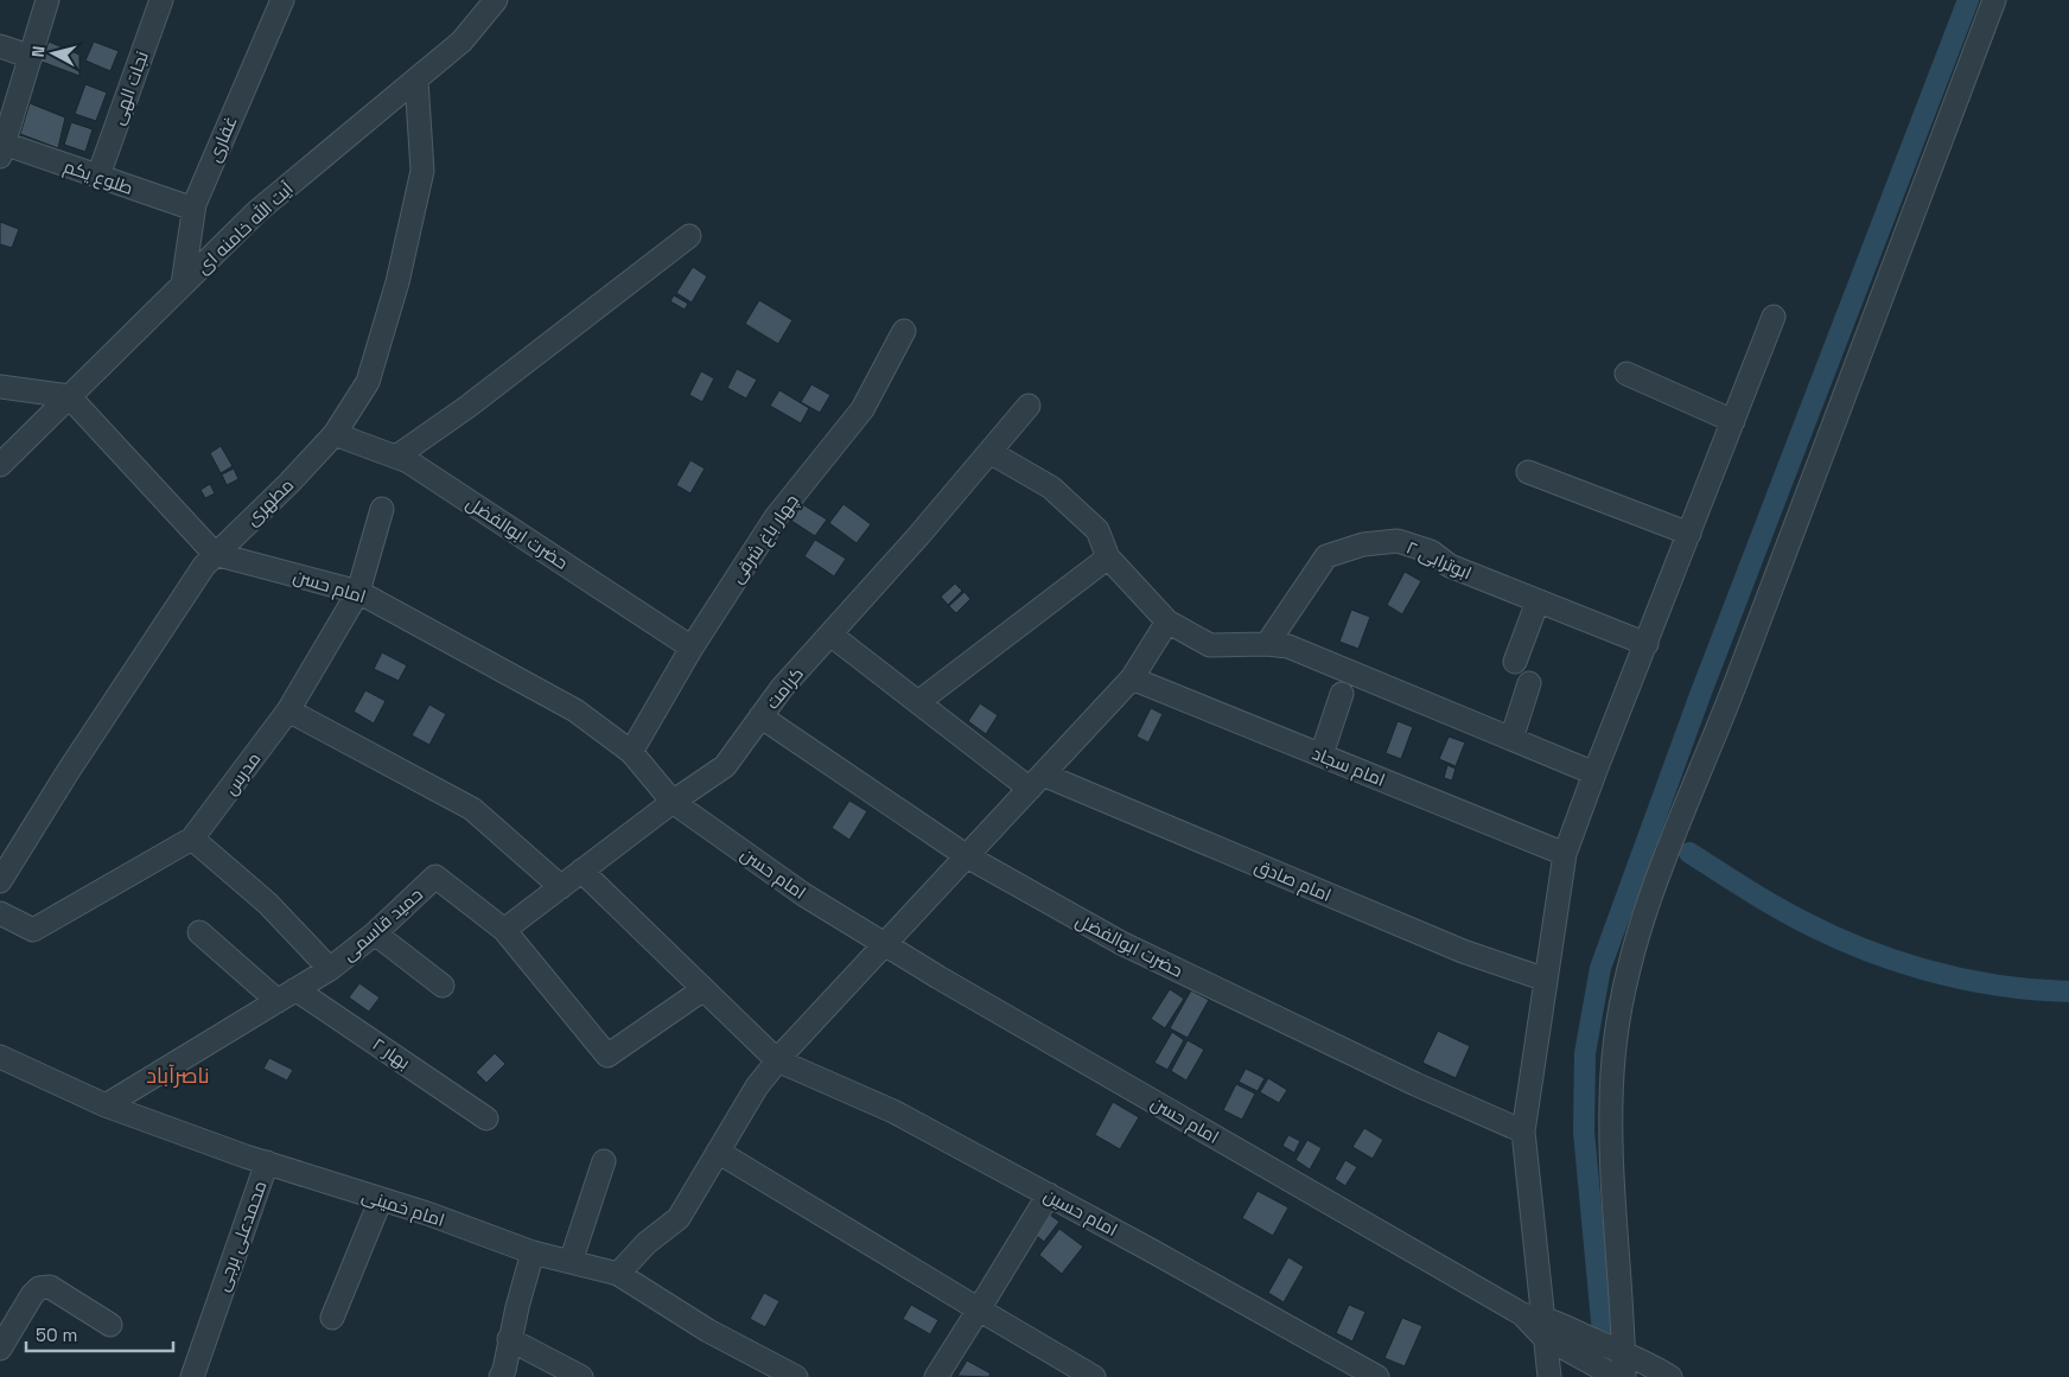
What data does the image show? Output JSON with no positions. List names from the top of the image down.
{
  "streets": {
    "street": [
      "نجات الهی",
      "غفاری",
      "طلوع یکم",
      "آیت الله خامنه ای",
      "مطهری",
      "حضرت ابوالفضل",
      "چهار باغ شرقی",
      "ابوترابی ۲",
      "امام حسن",
      "کرامت",
      "امام سجاد",
      "مدرس",
      "امام صادق",
      "حمید قاسمی",
      "بهار ۲",
      "امام خمینی",
      "امام حسین",
      "محمدعلی برجی"
    ]
  },
  "crossings": [
    ["نجات الهی", "طلوع یکم"],
    ["غفاری", "طلوع یکم"],
    ["غفاری", "آیت الله خامنه ای"],
    ["آیت الله خامنه ای", "مطهری"],
    ["مطهری", "حضرت ابوالفضل"],
    ["مطهری", "امام حسن"],
    ["حضرت ابوالفضل", "چهار باغ شرقی"],
    ["حضرت ابوالفضل", "کرامت"],
    ["چهار باغ شرقی", "امام حسن"],
    ["امام حسن", "کرامت"],
    ["امام حسن", "مدرس"],
    ["کرامت", "امام صادق"],
    ["کرامت", "حمید قاسمی"],
    ["حمید قاسمی", "بهار ۲"],
    ["حمید قاسمی", "امام خمینی"],
    ["امام خمینی", "محمدعلی برجی"]
  ],
  "districts": ["ناصرآباد"],
  "scale_bar": "50 m",
  "north": "left"
}
